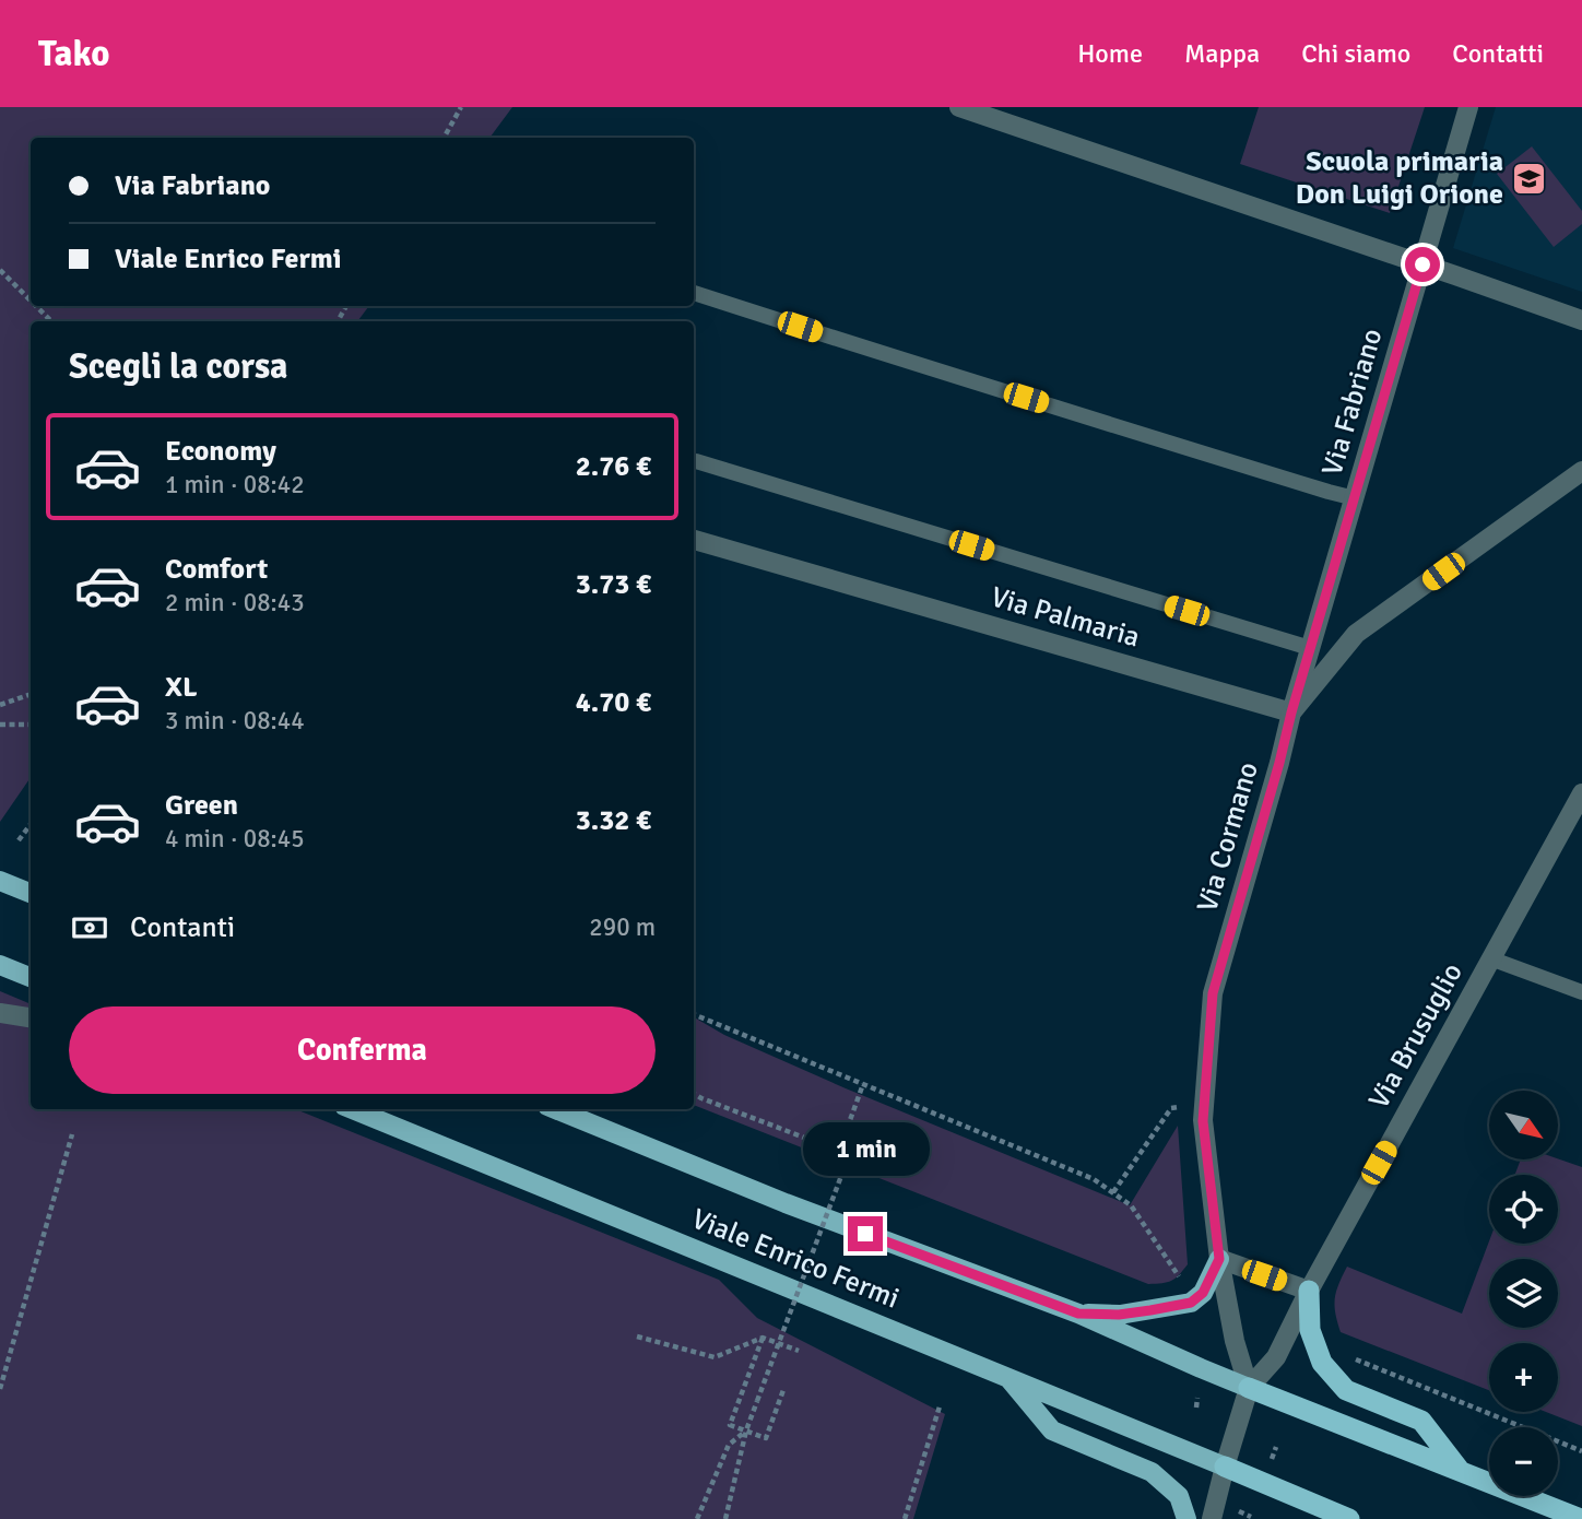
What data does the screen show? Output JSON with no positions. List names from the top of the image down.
{
  "streets": {
    "highway": ["Viale Enrico Fermi"],
    "street": [
      "Via Fabriano",
      "Via Palmaria",
      "Via Cormano",
      "Via Brusuglio"
    ]
  },
  "crossings": [
    ["Via Fabriano", "Via Palmaria"],
    ["Via Fabriano", "Via Cormano"],
    ["Via Palmaria", "Via Cormano"],
    ["Via Brusuglio", "Viale Enrico Fermi"]
  ],
  "places": {
    "school or university": ["Scuola primaria Don Luigi Orione"]
  },
  "north": "bottom right",
  "page": {
    "header": "Tako",
    "nav": [
      "Home",
      "Mappa",
      "Chi siamo",
      "Contatti"
    ],
    "banner": ["Via Fabriano", "Viale Enrico Fermi"],
    "heading": "Scegli la corsa",
    "list": [
      {
        "name": "Economy",
        "note": "1 min · 08:42",
        "value": "2.76 €"
      },
      {
        "name": "Comfort",
        "note": "2 min · 08:43",
        "value": "3.73 €"
      },
      {
        "name": "XL",
        "note": "3 min · 08:44",
        "value": "4.70 €"
      },
      {
        "name": "Green",
        "note": "4 min · 08:45",
        "value": "3.32 €"
      }
    ],
    "pay": ["Contanti", "290 m"],
    "buttons": "Conferma",
    "map_buttons": ["+", "−"],
    "bubble": "1 min"
  }
}
